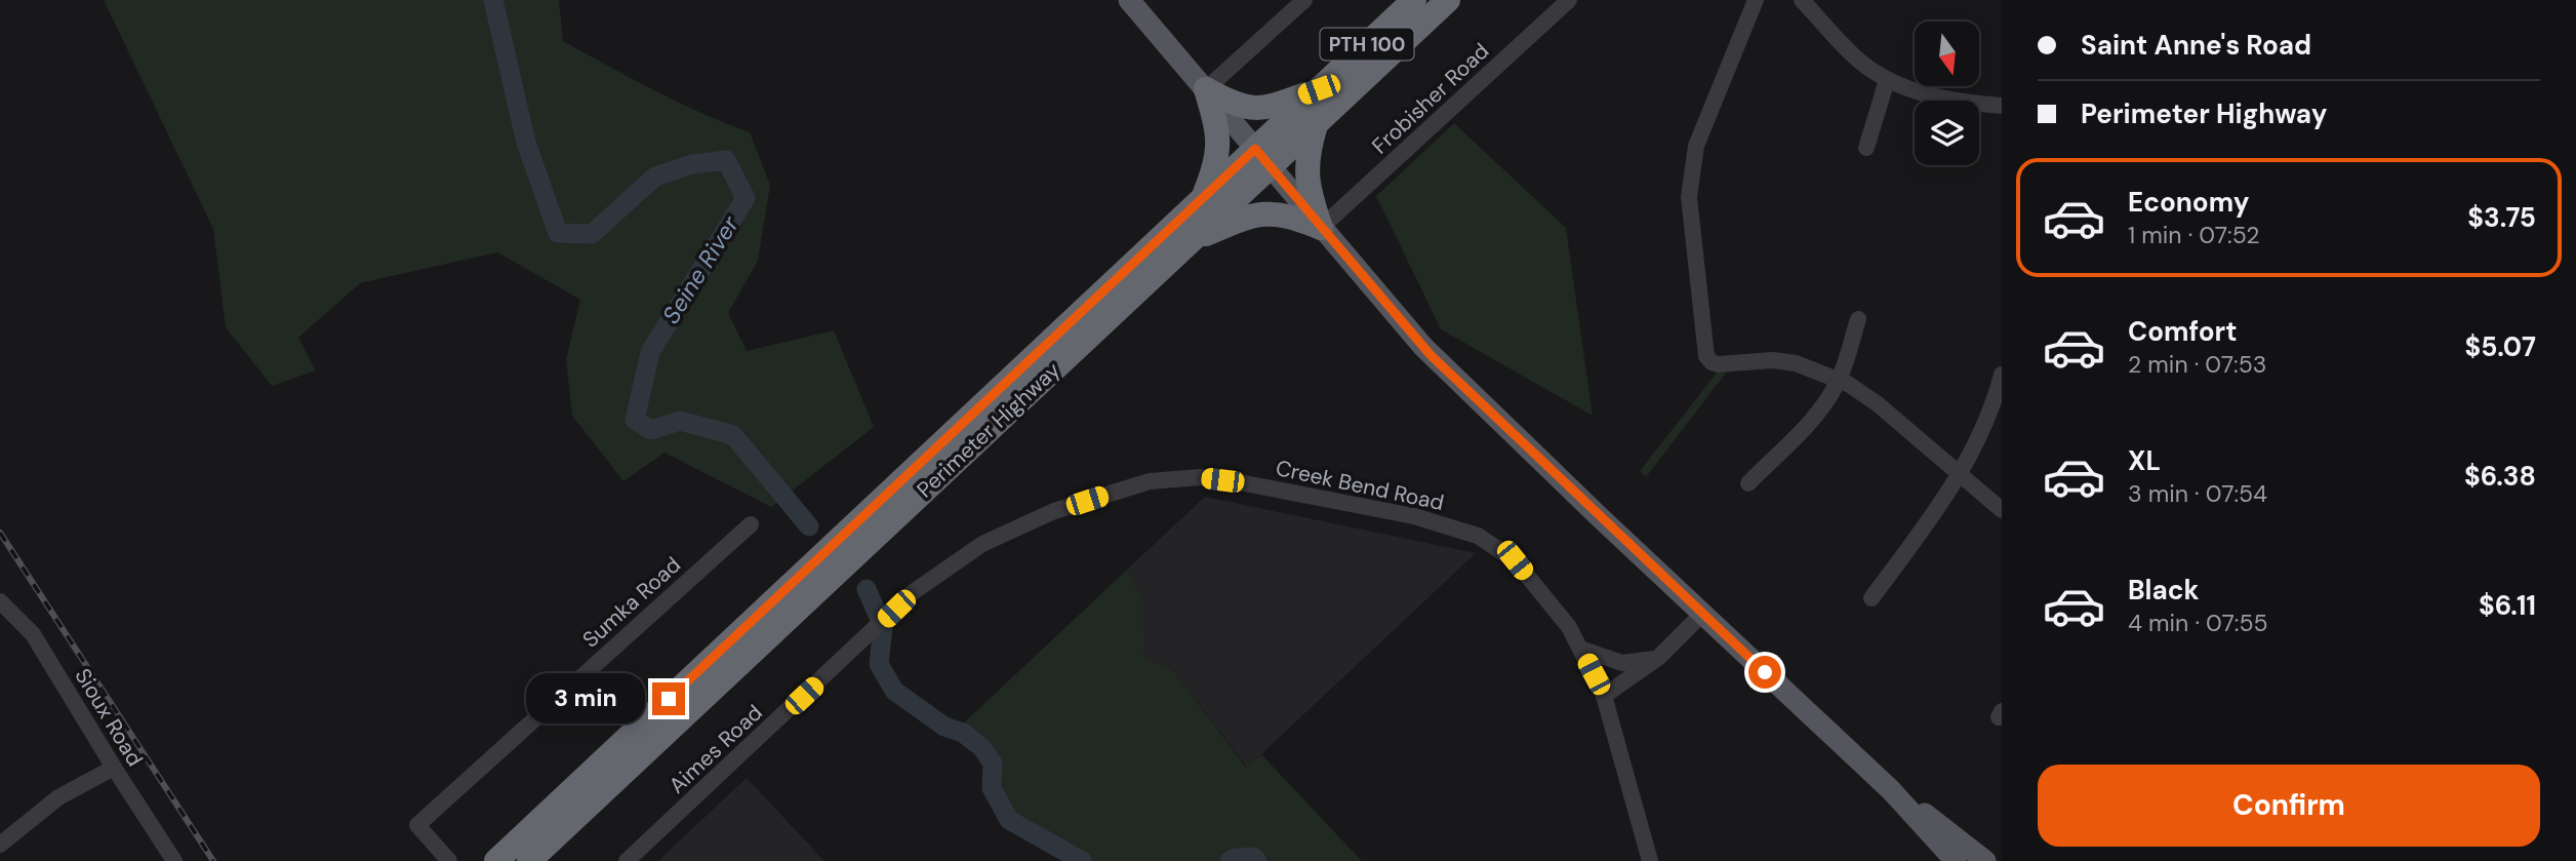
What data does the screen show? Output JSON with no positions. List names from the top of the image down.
{
  "streets": {
    "highway": ["PTH 100", "Perimeter Highway"],
    "street": [
      "Frobisher Road",
      "Creek Bend Road",
      "Sumka Road",
      "Sioux Road",
      "Aimes Road"
    ]
  },
  "crossings": [
    ["Creek Bend Road", "Aimes Road"]
  ],
  "water": ["Seine River"],
  "north": "bottom",
  "page": {
    "banner": ["Saint Anne's Road", "Perimeter Highway"],
    "list": [
      {
        "name": "Economy",
        "note": "1 min · 07:52",
        "value": "$3.75"
      },
      {
        "name": "Comfort",
        "note": "2 min · 07:53",
        "value": "$5.07"
      },
      {
        "name": "XL",
        "note": "3 min · 07:54",
        "value": "$6.38"
      },
      {
        "name": "Black",
        "note": "4 min · 07:55",
        "value": "$6.11"
      }
    ],
    "bubble": "3 min",
    "buttons": "Confirm"
  }
}
